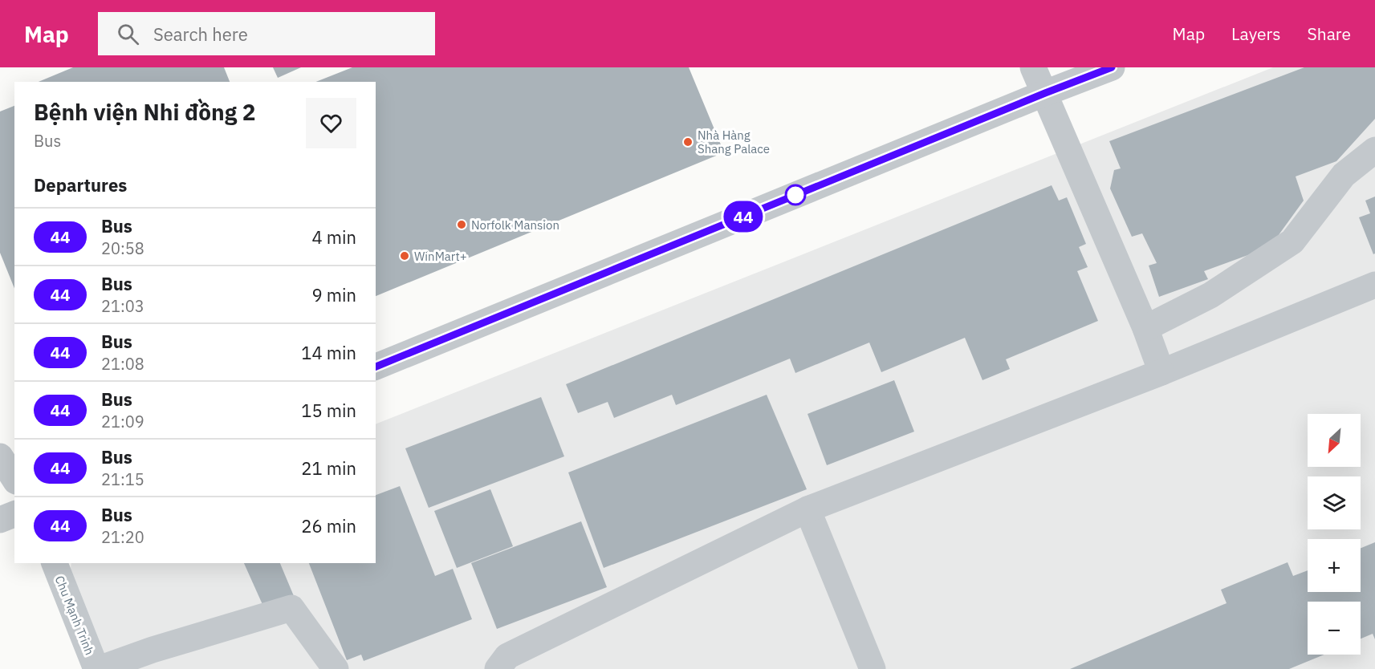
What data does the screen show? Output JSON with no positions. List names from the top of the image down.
{
  "streets": {
    "street": ["Chu Mạnh Trinh"]
  },
  "places": ["Nhà Hàng Shang Palace", "Norfolk Mansion", "WinMart+"],
  "lines": ["bus line 44"],
  "north": "bottom left",
  "page": {
    "header": "Map",
    "search": "Search here",
    "nav": ["Map", "Layers", "Share"],
    "on_map": "44",
    "heading": [
      ["Bệnh viện Nhi đồng 2", "Bus"],
      "Departures"
    ],
    "list": [
      {
        "mark": "44",
        "name": "Bus",
        "note": "20:58",
        "value": "4 min"
      },
      {
        "mark": "44",
        "name": "Bus",
        "note": "21:03",
        "value": "9 min"
      },
      {
        "mark": "44",
        "name": "Bus",
        "note": "21:08",
        "value": "14 min"
      },
      {
        "mark": "44",
        "name": "Bus",
        "note": "21:09",
        "value": "15 min"
      },
      {
        "mark": "44",
        "name": "Bus",
        "note": "21:15",
        "value": "21 min"
      },
      {
        "mark": "44",
        "name": "Bus",
        "note": "21:20",
        "value": "26 min"
      }
    ],
    "map_buttons": ["+", "−"]
  }
}
